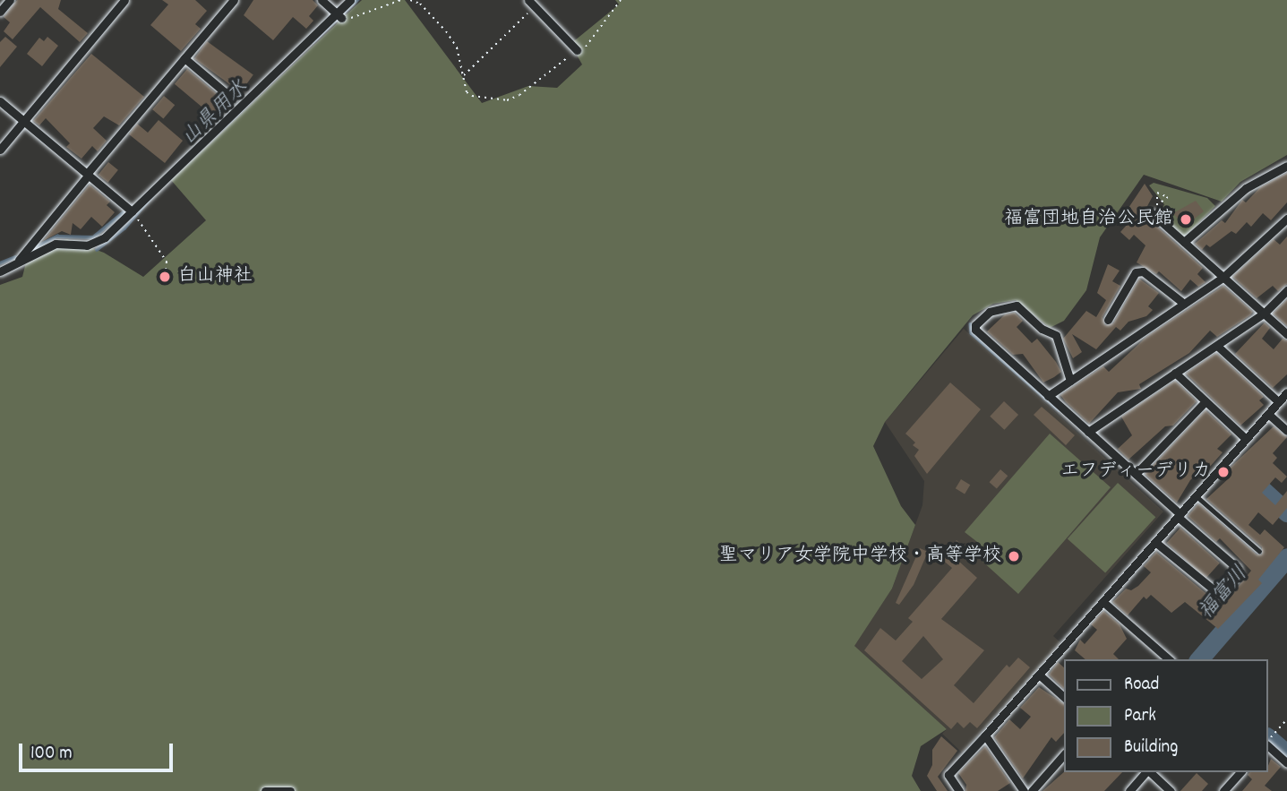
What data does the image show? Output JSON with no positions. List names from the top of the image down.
{
  "water": ["山県用水", "福富川"],
  "places": [
    "福富団地自治公民館",
    "白山神社",
    "エフディーデリカ",
    "聖マリア女学院中学校・高等学校"
  ],
  "legend": ["Road", "Park", "Building"],
  "scale_bar": "100 m"
}
